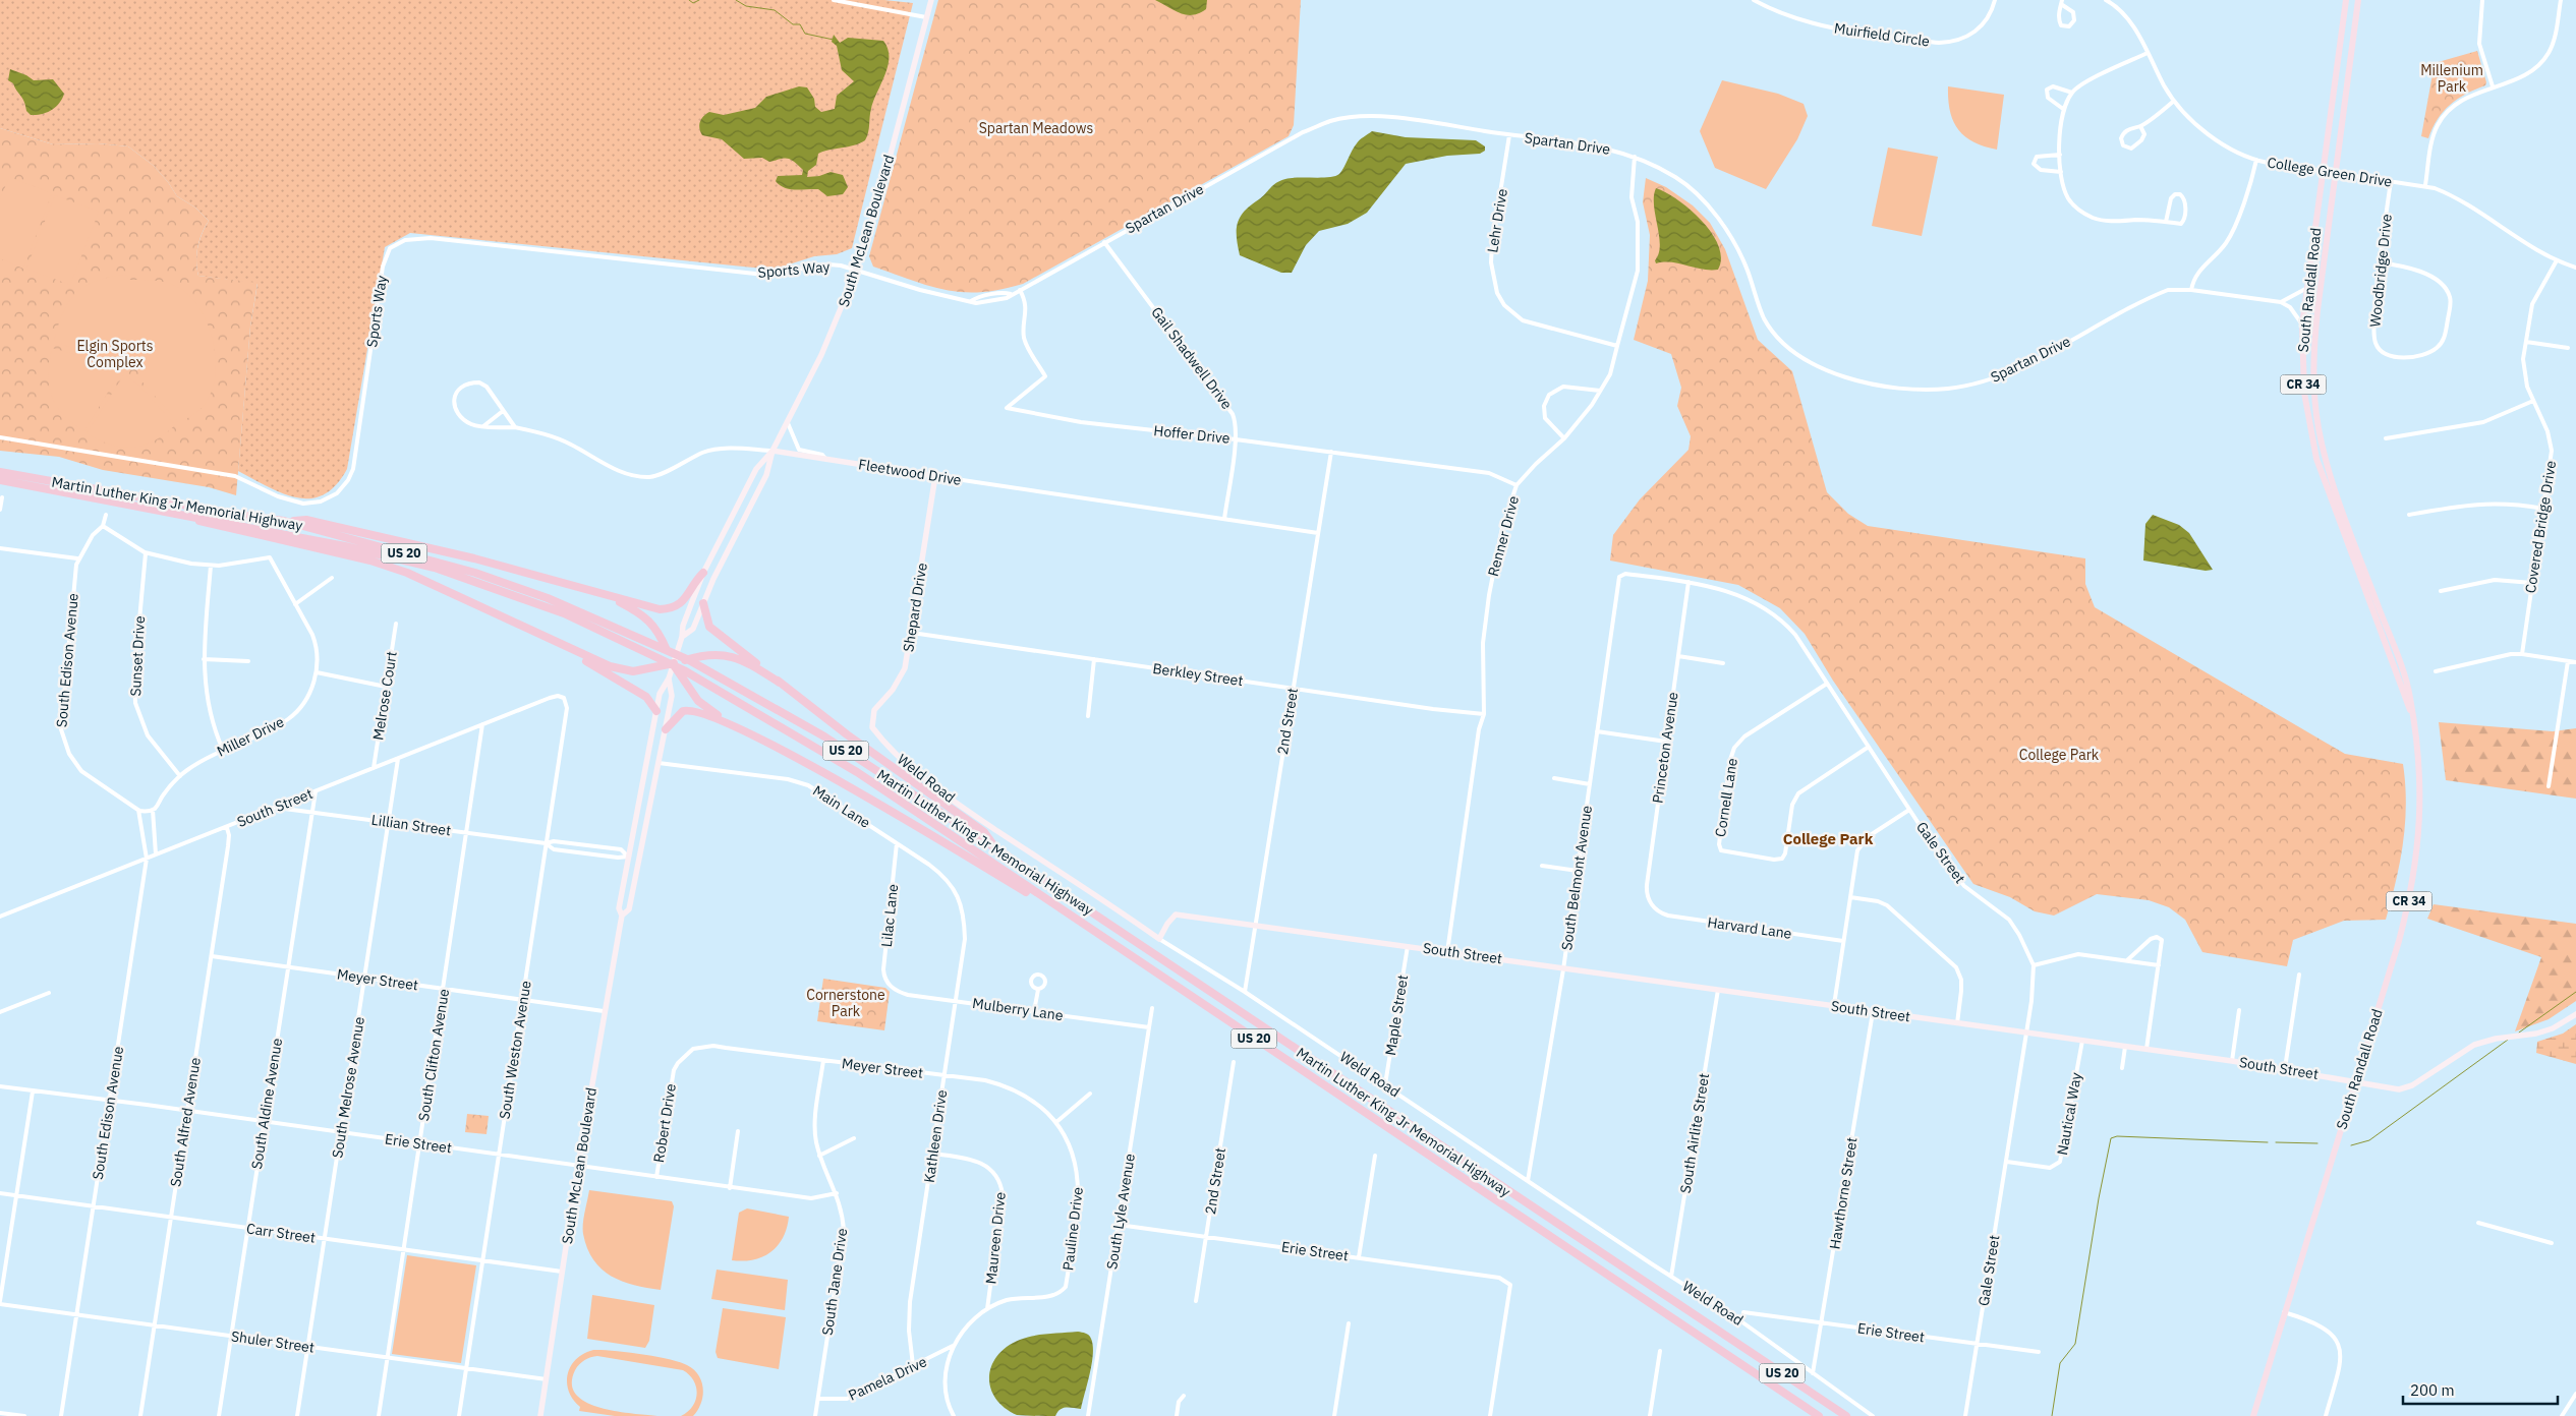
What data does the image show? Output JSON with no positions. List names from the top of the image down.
{
  "streets": {
    "highway": ["Martin Luther King Jr Memorial Highway", "US 20"],
    "main road": ["South Randall Road", "CR 34"],
    "street": [
      "Muirfield Circle",
      "Spartan Drive",
      "College Green Drive",
      "Lehr Drive",
      "South McLean Boulevard",
      "Sports Way",
      "Woodbridge Drive",
      "Gail Shadwell Drive",
      "Hoffer Drive",
      "Fleetwood Drive",
      "Covered Bridge Drive",
      "Renner Drive",
      "Shepard Drive",
      "Sunset Drive",
      "South Edison Avenue",
      "Berkley Street",
      "Melrose Court",
      "2nd Street",
      "Miller Drive",
      "Princeton Avenue",
      "Weld Road",
      "Cornell Lane",
      "Main Lane",
      "South Street",
      "Lillian Street",
      "Gale Street",
      "South Belmont Avenue",
      "Lilac Lane",
      "Harvard Lane",
      "Meyer Street",
      "Mulberry Lane",
      "Maple Street",
      "South Weston Avenue",
      "South Clifton Avenue",
      "South Melrose Avenue",
      "South Aldine Avenue",
      "Nautical Way",
      "South Alfred Avenue",
      "Robert Drive",
      "South Airlite Street",
      "Kathleen Drive",
      "Erie Street",
      "Hawthorne Street",
      "South Lyle Avenue",
      "Pauline Drive",
      "Carr Street",
      "Maureen Drive",
      "South Jane Drive",
      "Shuler Street",
      "Pamela Drive"
    ]
  },
  "crossings": [
    ["Spartan Drive", "Lehr Drive"],
    ["Spartan Drive", "South McLean Boulevard"],
    ["Spartan Drive", "Sports Way"],
    ["Spartan Drive", "Gail Shadwell Drive"],
    ["Spartan Drive", "Hoffer Drive"],
    ["Spartan Drive", "Renner Drive"],
    ["College Green Drive", "Woodbridge Drive"],
    ["College Green Drive", "South Randall Road"],
    ["College Green Drive", "Covered Bridge Drive"],
    ["Lehr Drive", "Renner Drive"],
    ["South McLean Boulevard", "Sports Way"],
    ["South McLean Boulevard", "Fleetwood Drive"],
    ["South McLean Boulevard", "Main Lane"],
    ["South McLean Boulevard", "Lillian Street"],
    ["South McLean Boulevard", "Meyer Street"],
    ["South McLean Boulevard", "Erie Street"],
    ["South McLean Boulevard", "Carr Street"],
    ["South McLean Boulevard", "Shuler Street"],
    ["South Randall Road", "South Street"],
    ["Gail Shadwell Drive", "Hoffer Drive"],
    ["Gail Shadwell Drive", "Fleetwood Drive"],
    ["Hoffer Drive", "Renner Drive"],
    ["Hoffer Drive", "2nd Street"],
    ["Fleetwood Drive", "Shepard Drive"],
    ["Fleetwood Drive", "2nd Street"],
    ["Renner Drive", "Berkley Street"],
    ["Renner Drive", "South Street"],
    ["Shepard Drive", "Berkley Street"],
    ["Shepard Drive", "Weld Road"],
    ["Sunset Drive", "Miller Drive"],
    ["South Edison Avenue", "Miller Drive"],
    ["South Edison Avenue", "South Street"],
    ["South Edison Avenue", "Erie Street"],
    ["South Edison Avenue", "Carr Street"],
    ["South Edison Avenue", "Shuler Street"],
    ["Berkley Street", "2nd Street"],
    ["Melrose Court", "South Street"],
    ["2nd Street", "Weld Road"],
    ["2nd Street", "South Street"],
    ["2nd Street", "Erie Street"],
    ["Princeton Avenue", "Gale Street"],
    ["Princeton Avenue", "Harvard Lane"],
    ["Weld Road", "South Street"],
    ["Weld Road", "South Belmont Avenue"],
    ["Weld Road", "Maple Street"],
    ["Weld Road", "South Airlite Street"],
    ["Weld Road", "Hawthorne Street"],
    ["Cornell Lane", "Gale Street"],
    ["Main Lane", "Lilac Lane"],
    ["Main Lane", "Kathleen Drive"],
    ["South Street", "Lillian Street"],
    ["South Street", "Gale Street"],
    ["South Street", "South Belmont Avenue"],
    ["South Street", "Maple Street"],
    ["South Street", "South Weston Avenue"],
    ["South Street", "South Clifton Avenue"],
    ["South Street", "South Melrose Avenue"],
    ["South Street", "South Aldine Avenue"],
    ["South Street", "Nautical Way"],
    ["South Street", "South Alfred Avenue"],
    ["South Street", "South Airlite Street"],
    ["South Street", "Hawthorne Street"],
    ["Lillian Street", "South Weston Avenue"],
    ["Lillian Street", "South Clifton Avenue"],
    ["Lillian Street", "South Melrose Avenue"],
    ["Lillian Street", "South Aldine Avenue"],
    ["Gale Street", "South Belmont Avenue"],
    ["Gale Street", "Nautical Way"],
    ["Gale Street", "Erie Street"],
    ["Lilac Lane", "Mulberry Lane"],
    ["Meyer Street", "South Weston Avenue"],
    ["Meyer Street", "South Clifton Avenue"],
    ["Meyer Street", "South Melrose Avenue"],
    ["Meyer Street", "South Aldine Avenue"],
    ["Meyer Street", "South Alfred Avenue"],
    ["Meyer Street", "Robert Drive"],
    ["Meyer Street", "Kathleen Drive"],
    ["Meyer Street", "Pauline Drive"],
    ["Meyer Street", "South Jane Drive"],
    ["Mulberry Lane", "Kathleen Drive"],
    ["Mulberry Lane", "South Lyle Avenue"],
    ["South Weston Avenue", "Erie Street"],
    ["South Weston Avenue", "Carr Street"],
    ["South Weston Avenue", "Shuler Street"],
    ["South Clifton Avenue", "Erie Street"],
    ["South Clifton Avenue", "Carr Street"],
    ["South Clifton Avenue", "Shuler Street"],
    ["South Melrose Avenue", "Erie Street"],
    ["South Melrose Avenue", "Carr Street"],
    ["South Melrose Avenue", "Shuler Street"],
    ["South Aldine Avenue", "Erie Street"],
    ["South Aldine Avenue", "Carr Street"],
    ["South Aldine Avenue", "Shuler Street"],
    ["South Alfred Avenue", "Erie Street"],
    ["South Alfred Avenue", "Carr Street"],
    ["South Alfred Avenue", "Shuler Street"],
    ["Robert Drive", "Erie Street"],
    ["Kathleen Drive", "Maureen Drive"],
    ["Kathleen Drive", "Pamela Drive"],
    ["Erie Street", "Hawthorne Street"],
    ["Erie Street", "South Lyle Avenue"],
    ["Erie Street", "South Jane Drive"],
    ["Pauline Drive", "Maureen Drive"],
    ["Pauline Drive", "Pamela Drive"],
    ["South Jane Drive", "Pamela Drive"]
  ],
  "districts": ["College Park"],
  "parks": [
    "Millenium Park",
    "Spartan Meadows",
    "Elgin Sports Complex",
    "College Park",
    "Cornerstone Park"
  ],
  "scale_bar": "200 m"
}
